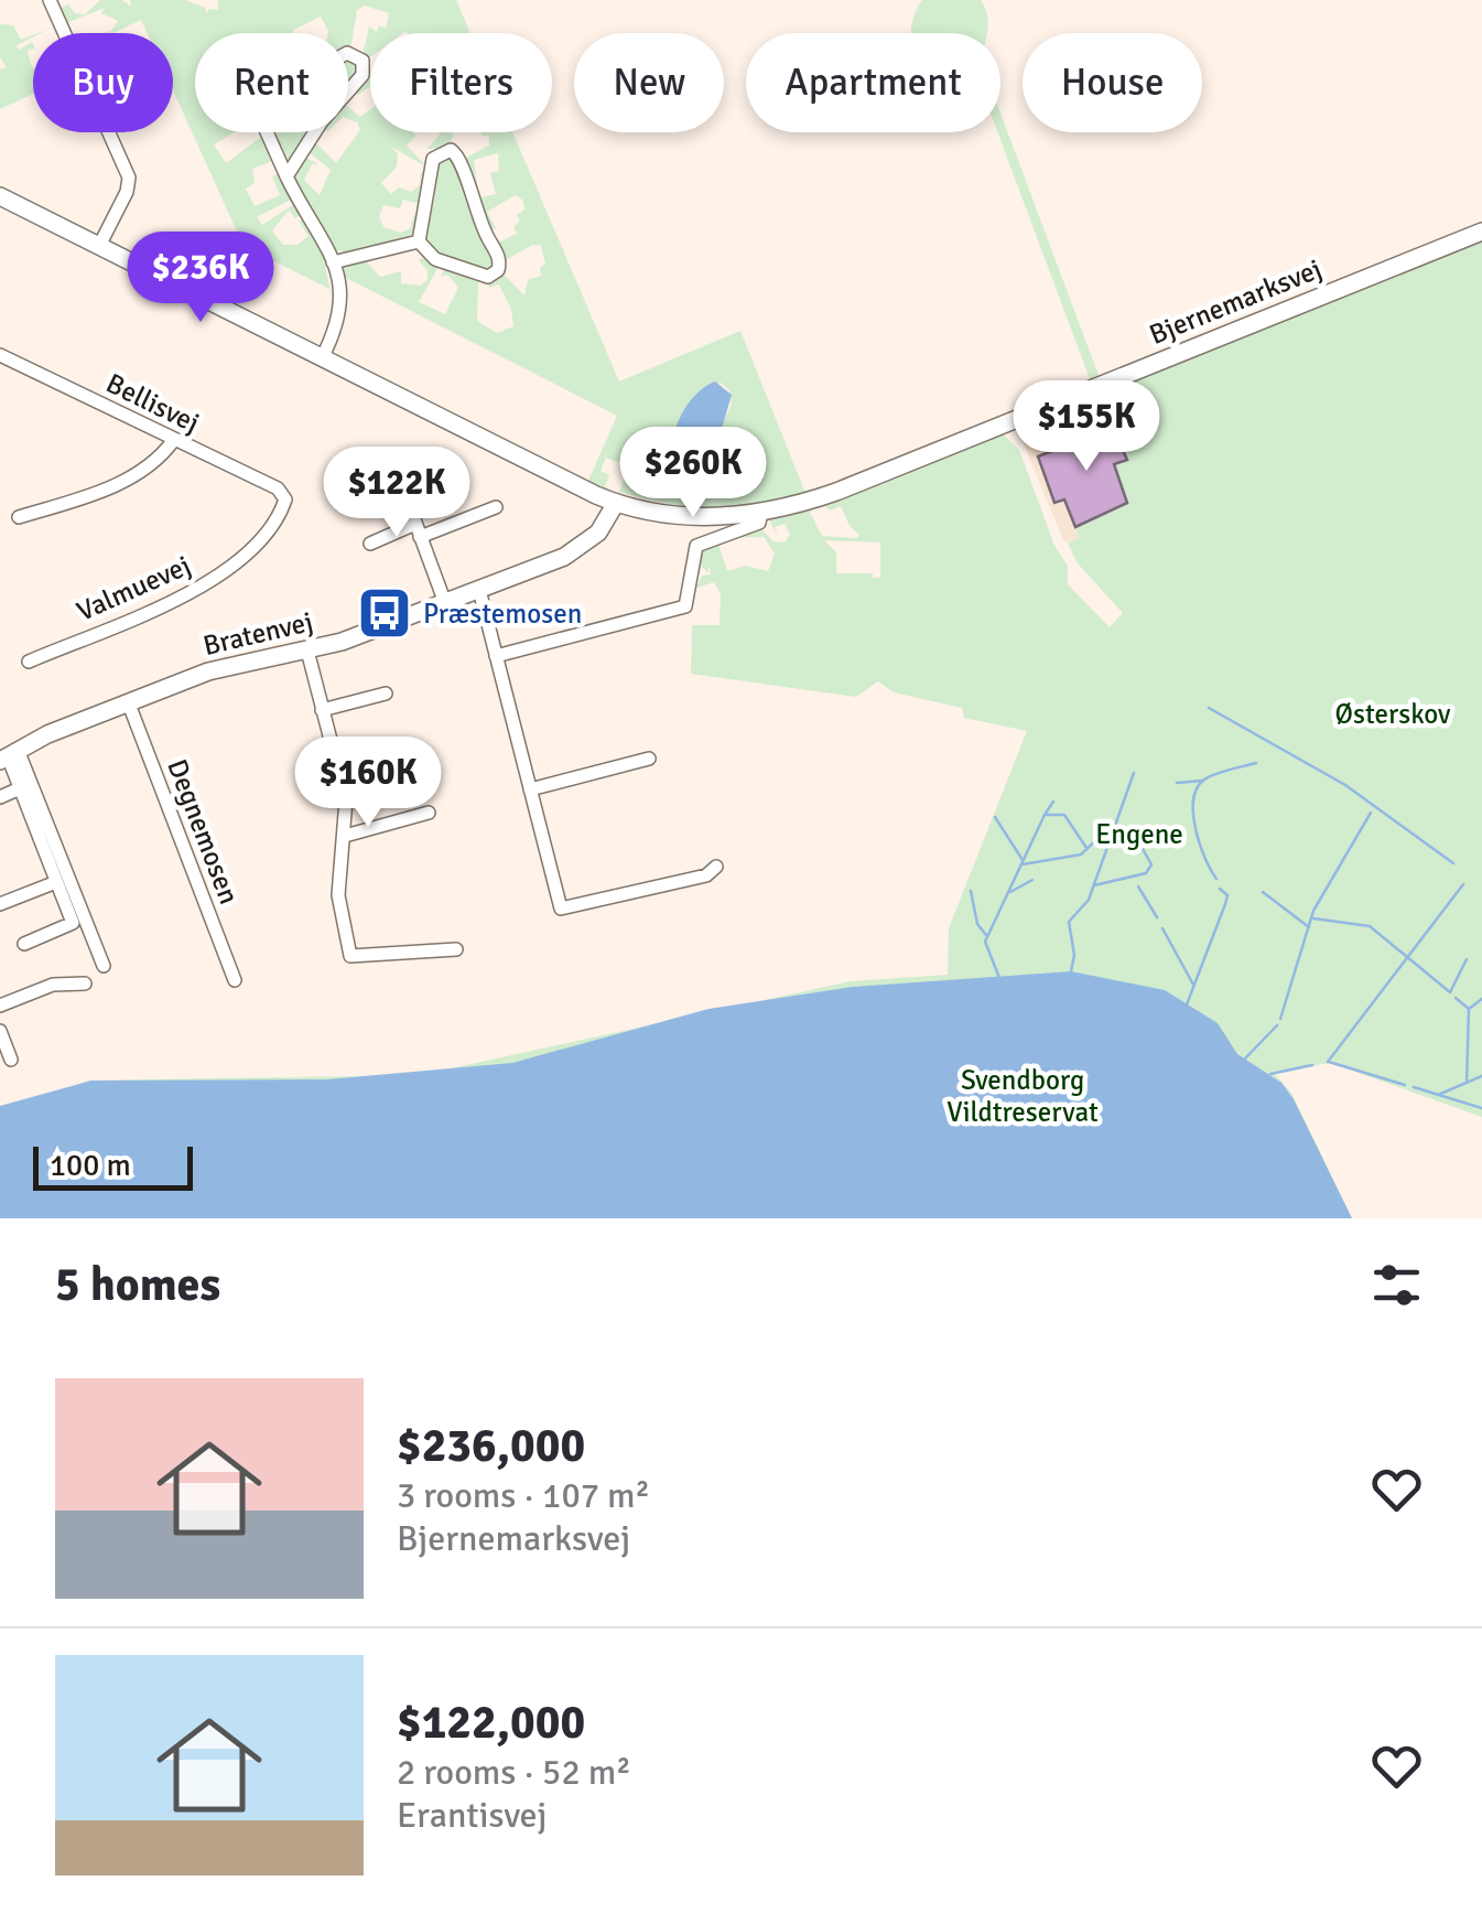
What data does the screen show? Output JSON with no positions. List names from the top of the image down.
{
  "streets": {
    "street": [
      "Bjernemarksvej",
      "Bellisvej",
      "Valmuevej",
      "Bratenvej",
      "Degnemosen"
    ]
  },
  "crossings": [
    ["Bjernemarksvej", "Bratenvej"],
    ["Bellisvej", "Valmuevej"],
    ["Bratenvej", "Degnemosen"]
  ],
  "parks": ["Østerskov", "Engene", "Svendborg Vildtreservat"],
  "places": {
    "bus stop": ["Præstemosen"]
  },
  "scale_bar": "100 m",
  "page": {
    "chip": [
      "Buy",
      "Rent",
      "Filters",
      "New",
      "Apartment",
      "House"
    ],
    "price": [
      "$236K",
      "$155K",
      "$260K",
      "$122K",
      "$160K"
    ],
    "scale": "100 m",
    "heading": "5 homes",
    "list": [
      {
        "name": "$236,000",
        "note": "3 rooms · 107 m² · Bjernemarksvej"
      },
      {
        "name": "$122,000",
        "note": "2 rooms · 52 m² · Erantisvej"
      }
    ]
  }
}
